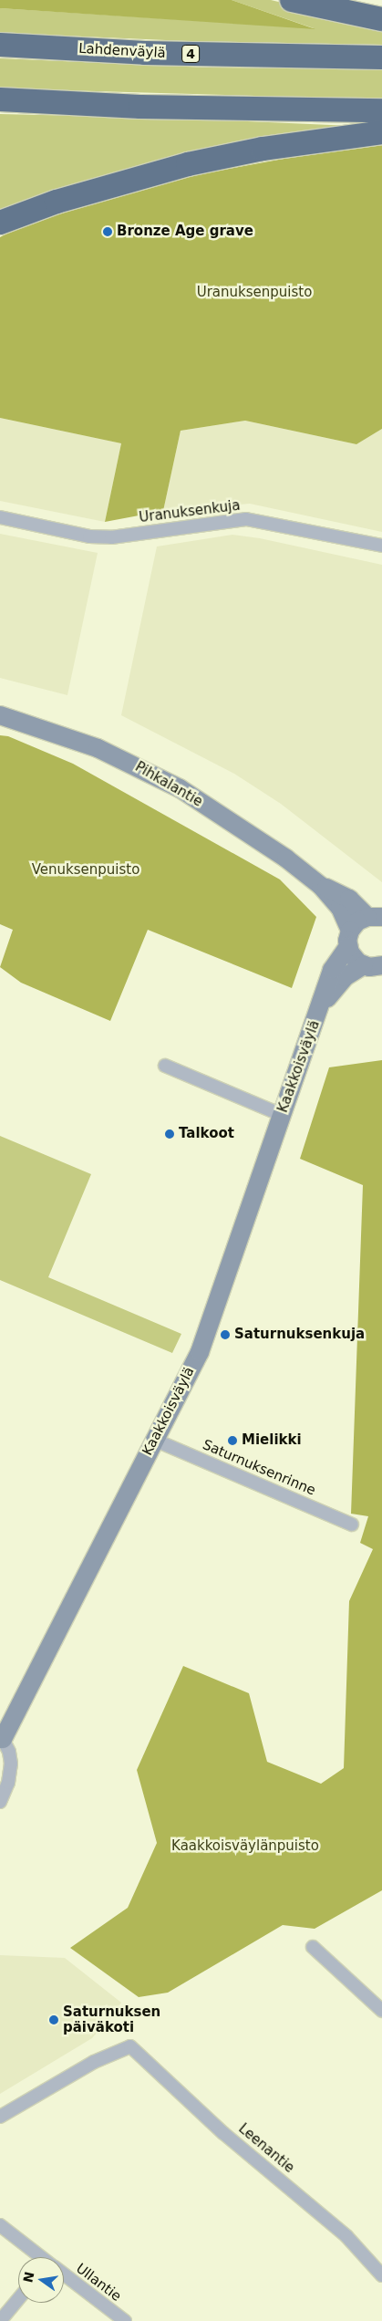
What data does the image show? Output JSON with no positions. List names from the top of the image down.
{
  "streets": {
    "highway": ["Lahdenväylä", "4"],
    "street": [
      "Uranuksenkuja",
      "Pihkalantie",
      "Kaakkoisväylä",
      "Saturnuksenrinne",
      "Leenantie",
      "Ullantie"
    ]
  },
  "crossings": [
    ["Pihkalantie", "Kaakkoisväylä"],
    ["Kaakkoisväylä", "Saturnuksenrinne"]
  ],
  "parks": ["Uranuksenpuisto", "Venuksenpuisto", "Kaakkoisväylänpuisto"],
  "places": [
    "Bronze Age grave",
    "Talkoot",
    "Saturnuksenkuja",
    "Mielikki",
    "Saturnuksen päiväkoti"
  ],
  "north": "left"
}
